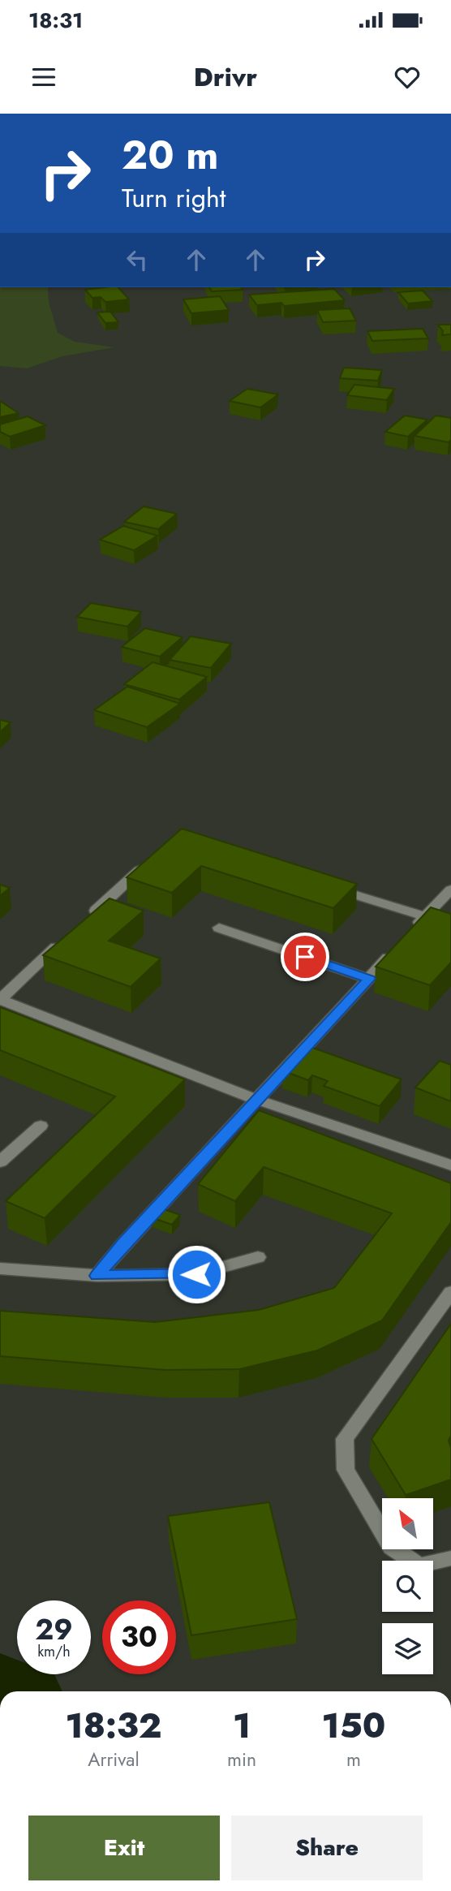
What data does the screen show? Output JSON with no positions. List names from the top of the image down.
{
  "north": "top left",
  "page": {
    "status": "18:31",
    "header": "Drivr",
    "turn": ["20 m", "Turn right"],
    "speed": "29 km/h",
    "limit": "30",
    "eta": [
      "18:32",
      "Arrival",
      "1",
      "min",
      "150",
      "m"
    ],
    "buttons": ["Exit", "Share"]
  }
}
